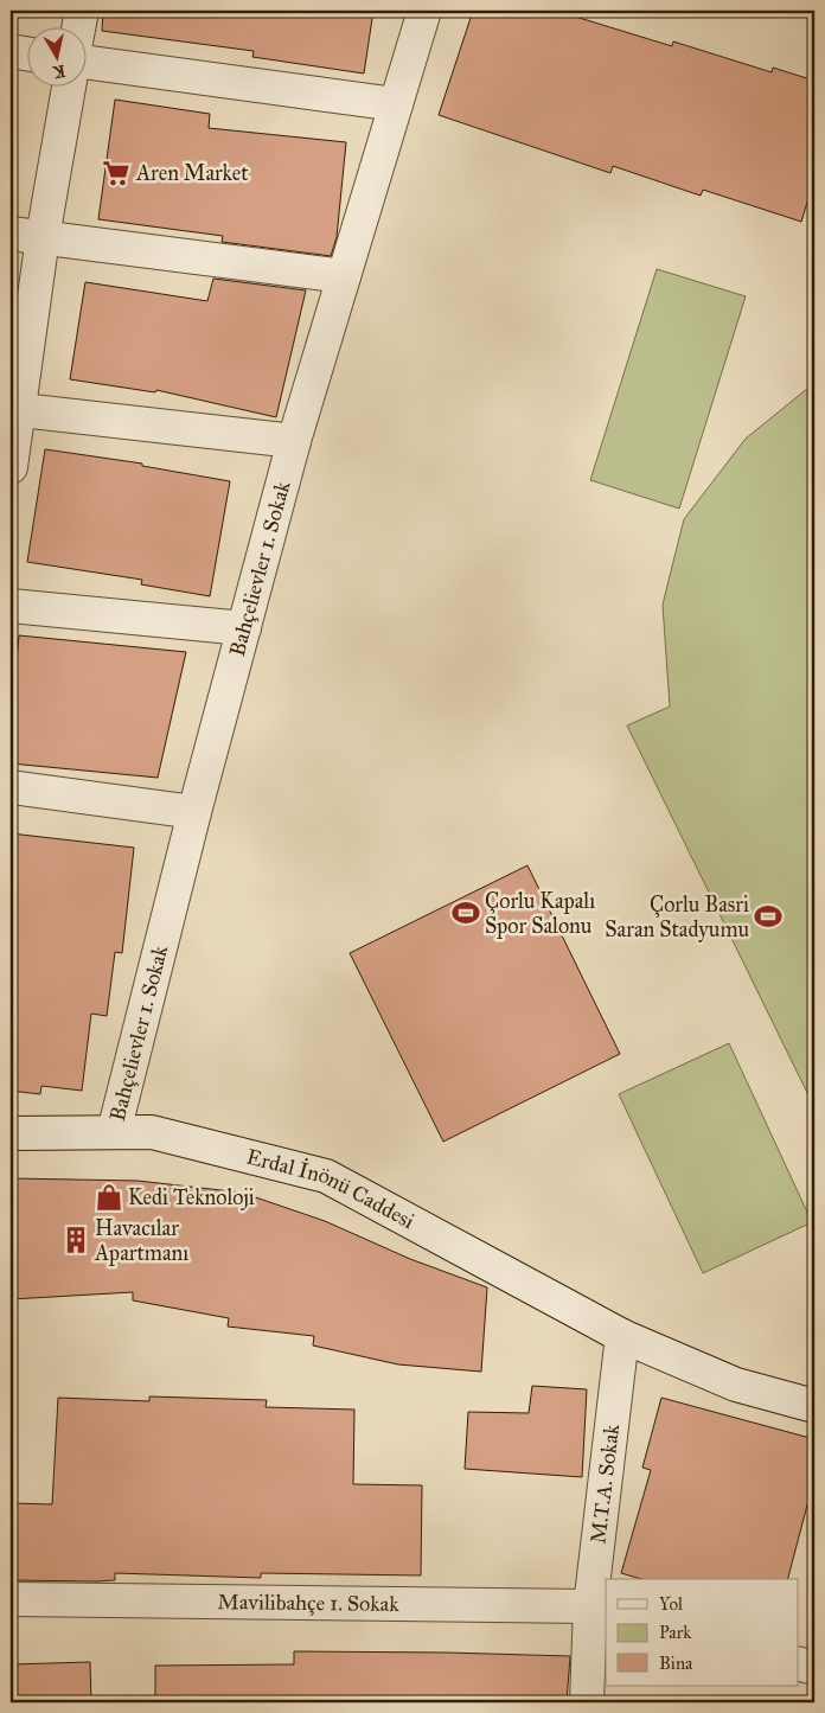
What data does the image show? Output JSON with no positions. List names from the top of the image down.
{
  "streets": {
    "street": [
      "Bahçelievler 1. Sokak",
      "Erdal İnönü Caddesi",
      "M.T.A. Sokak",
      "Mavilibahçe 1. Sokak"
    ]
  },
  "crossings": [
    ["Bahçelievler 1. Sokak", "Erdal İnönü Caddesi"],
    ["Erdal İnönü Caddesi", "M.T.A. Sokak"],
    ["M.T.A. Sokak", "Mavilibahçe 1. Sokak"]
  ],
  "places": {
    "supermarket": ["Aren Market"],
    "sports": ["Çorlu Kapalı Spor Salonu", "Çorlu Basri Saran Stadyumu"],
    "shop": ["Kedi Teknoloji"],
    "building": ["Havacılar Apartmanı"]
  },
  "legend": ["Yol", "Park", "Bina"],
  "north": "bottom"
}
